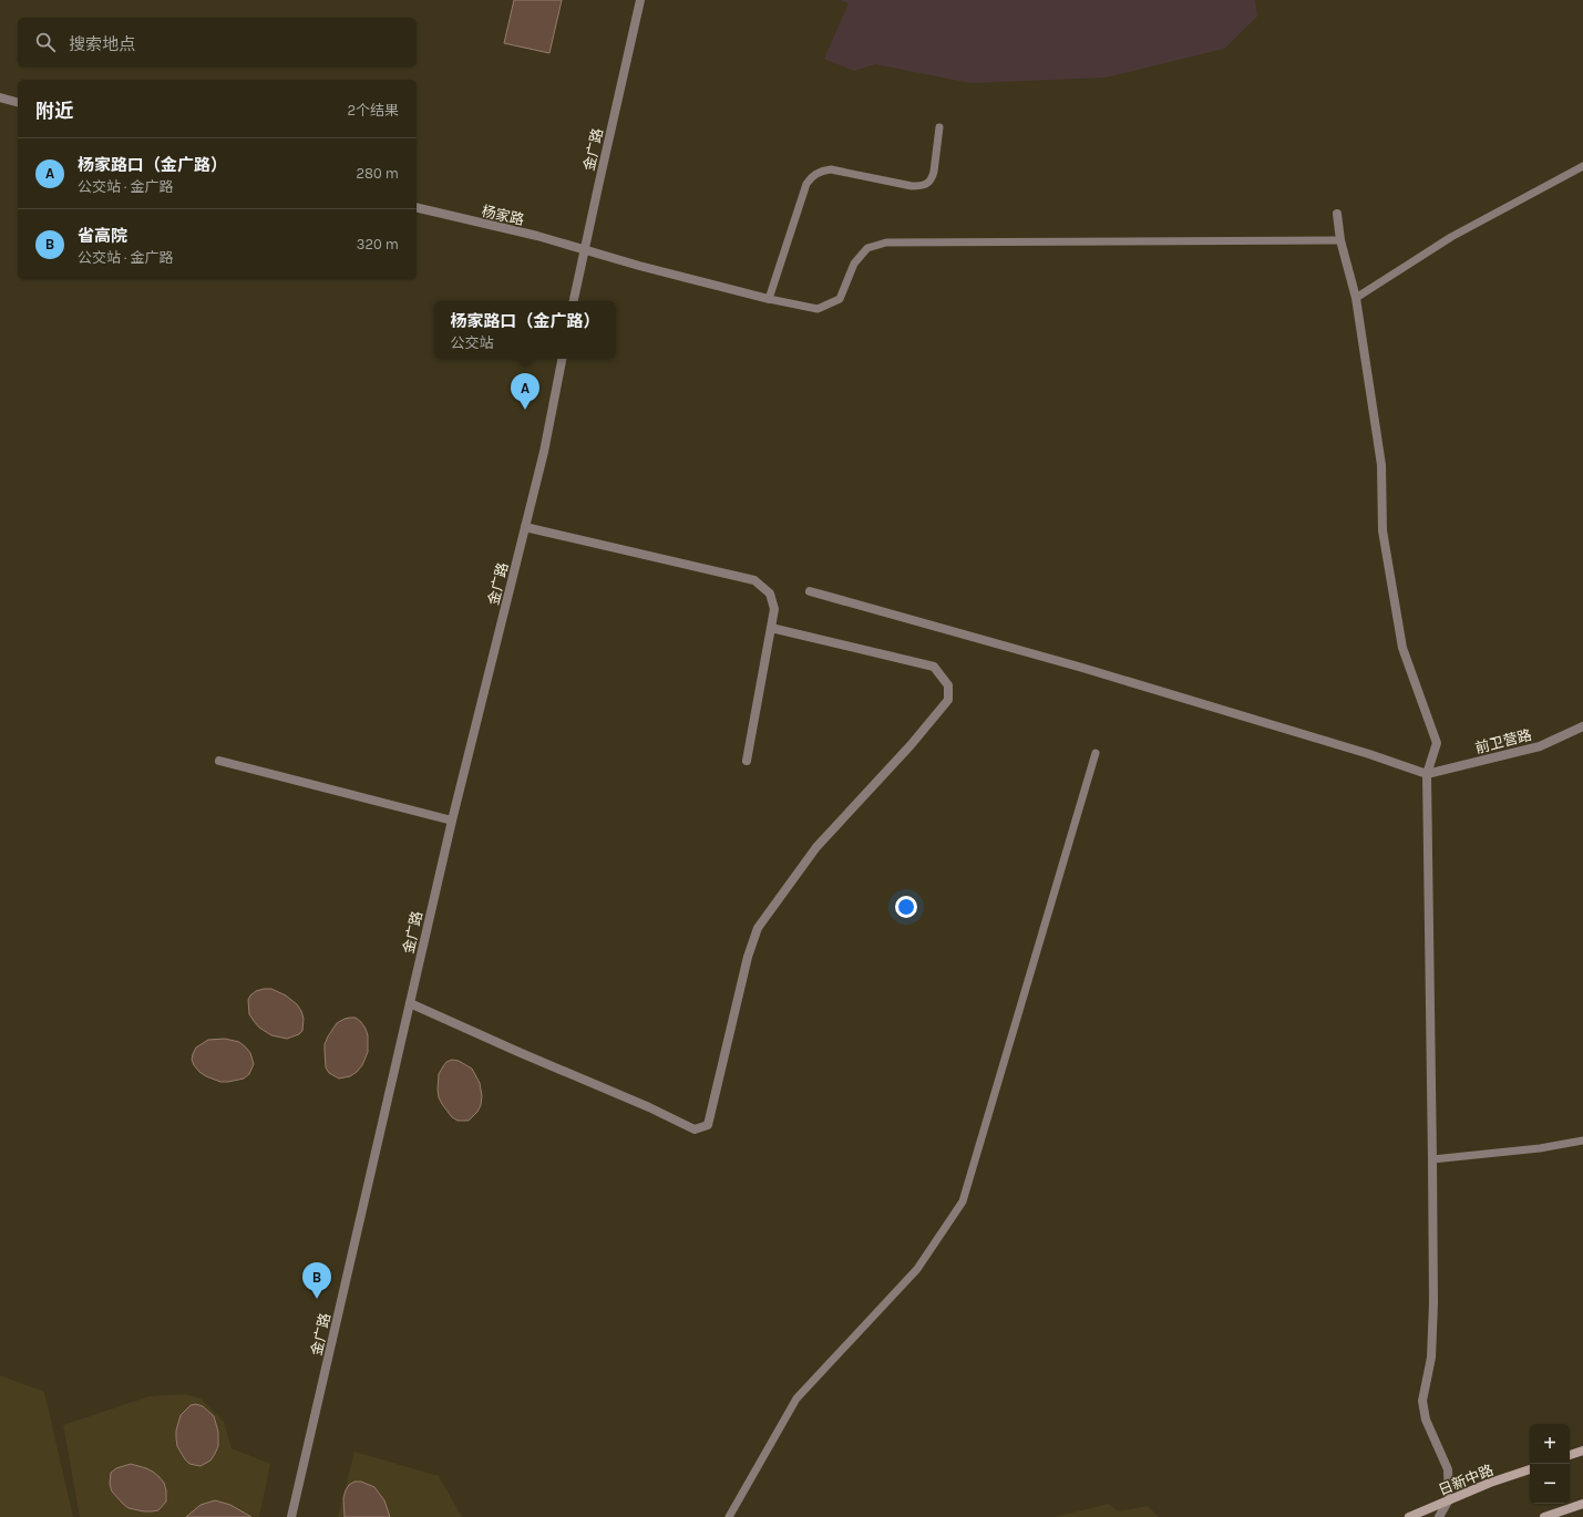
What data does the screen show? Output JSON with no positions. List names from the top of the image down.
{
  "streets": {
    "main road": ["日新中路"],
    "street": ["金广路", "杨家路", "前卫营路"]
  },
  "crossings": [
    ["金广路", "杨家路"]
  ],
  "page": {
    "search": "搜索地点",
    "heading": ["附近", "2个结果"],
    "list": [
      {
        "mark": "A",
        "name": "杨家路口（金广路）",
        "note": "公交站 · 金广路",
        "value": "280 m"
      },
      {
        "mark": "B",
        "name": "省高院",
        "note": "公交站 · 金广路",
        "value": "320 m"
      }
    ],
    "popup": ["杨家路口（金广路）", "公交站"],
    "pins": ["A", "B"],
    "map_buttons": ["+", "−"]
  }
}
